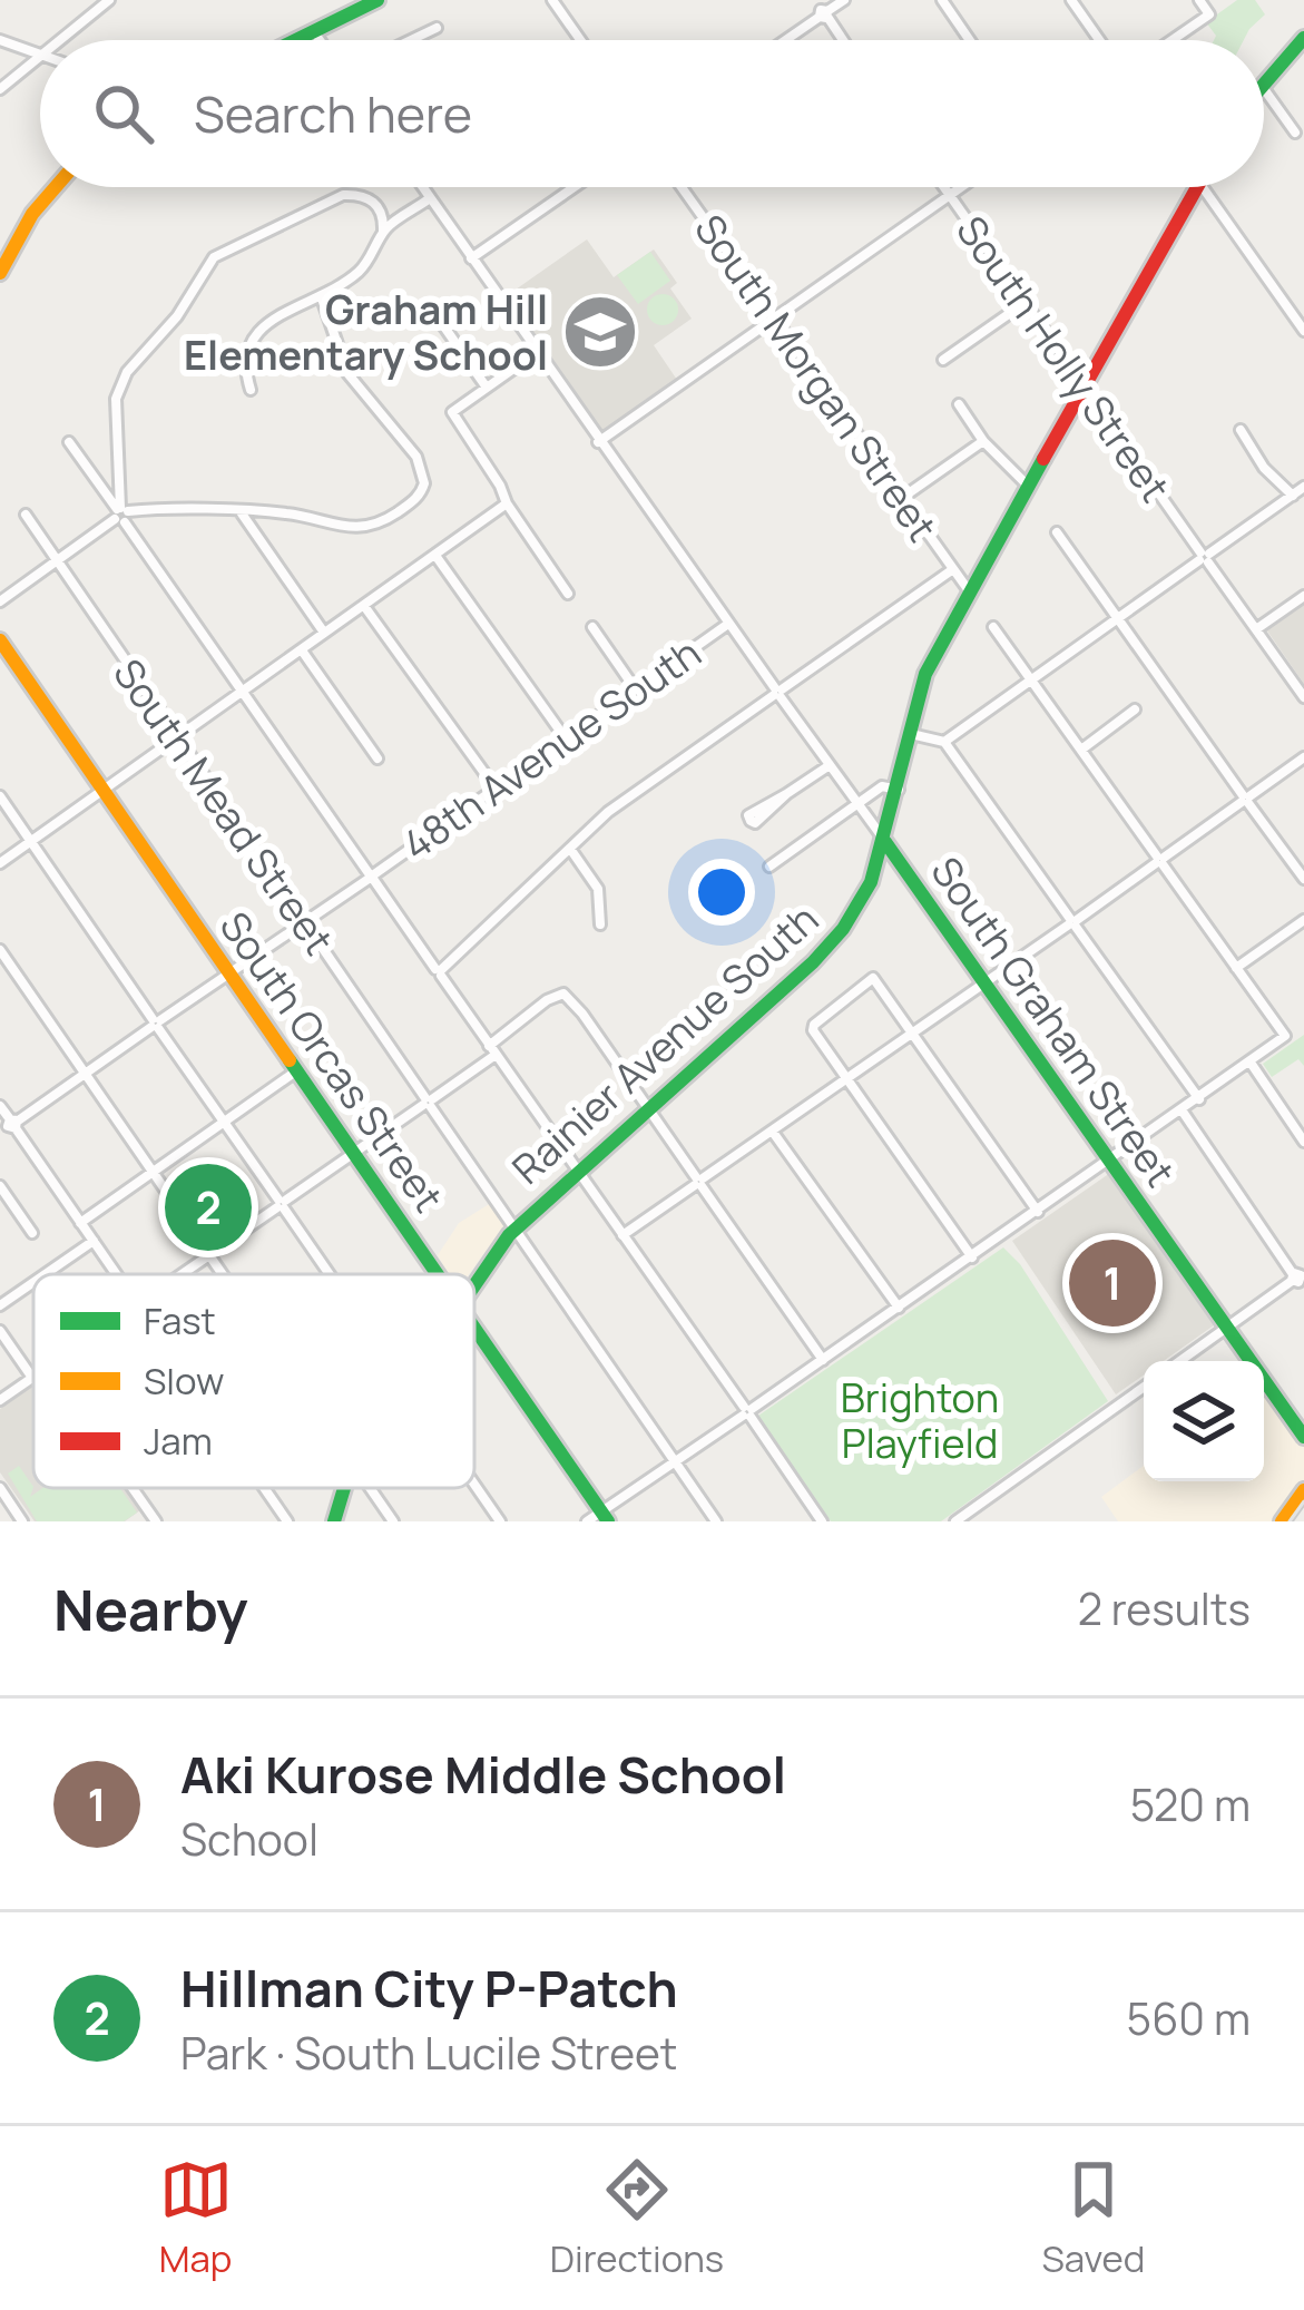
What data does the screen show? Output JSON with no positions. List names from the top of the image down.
{
  "streets": {
    "main road": ["South Graham Street", "Rainier Avenue South", "South Orcas Street"],
    "street": [
      "South Holly Street",
      "South Morgan Street",
      "48th Avenue South",
      "South Mead Street"
    ]
  },
  "crossings": [
    ["South Holly Street", "Rainier Avenue South"],
    ["South Morgan Street", "Rainier Avenue South"],
    ["48th Avenue South", "South Mead Street"],
    ["48th Avenue South", "South Graham Street"],
    ["48th Avenue South", "South Orcas Street"],
    ["South Mead Street", "Rainier Avenue South"],
    ["South Graham Street", "Rainier Avenue South"]
  ],
  "parks": ["Brighton Playfield"],
  "places": {
    "school or university": ["Graham Hill Elementary School"]
  },
  "legend": ["Fast", "Slow", "Jam"],
  "page": {
    "search": "Search here",
    "pins": ["2", "1"],
    "heading": ["Nearby", "2 results"],
    "list": [
      {
        "mark": "1",
        "name": "Aki Kurose Middle School",
        "note": "School",
        "value": "520 m"
      },
      {
        "mark": "2",
        "name": "Hillman City P-Patch",
        "note": "Park · South Lucile Street",
        "value": "560 m"
      }
    ],
    "nav": ["Map", "Directions", "Saved"]
  }
}
